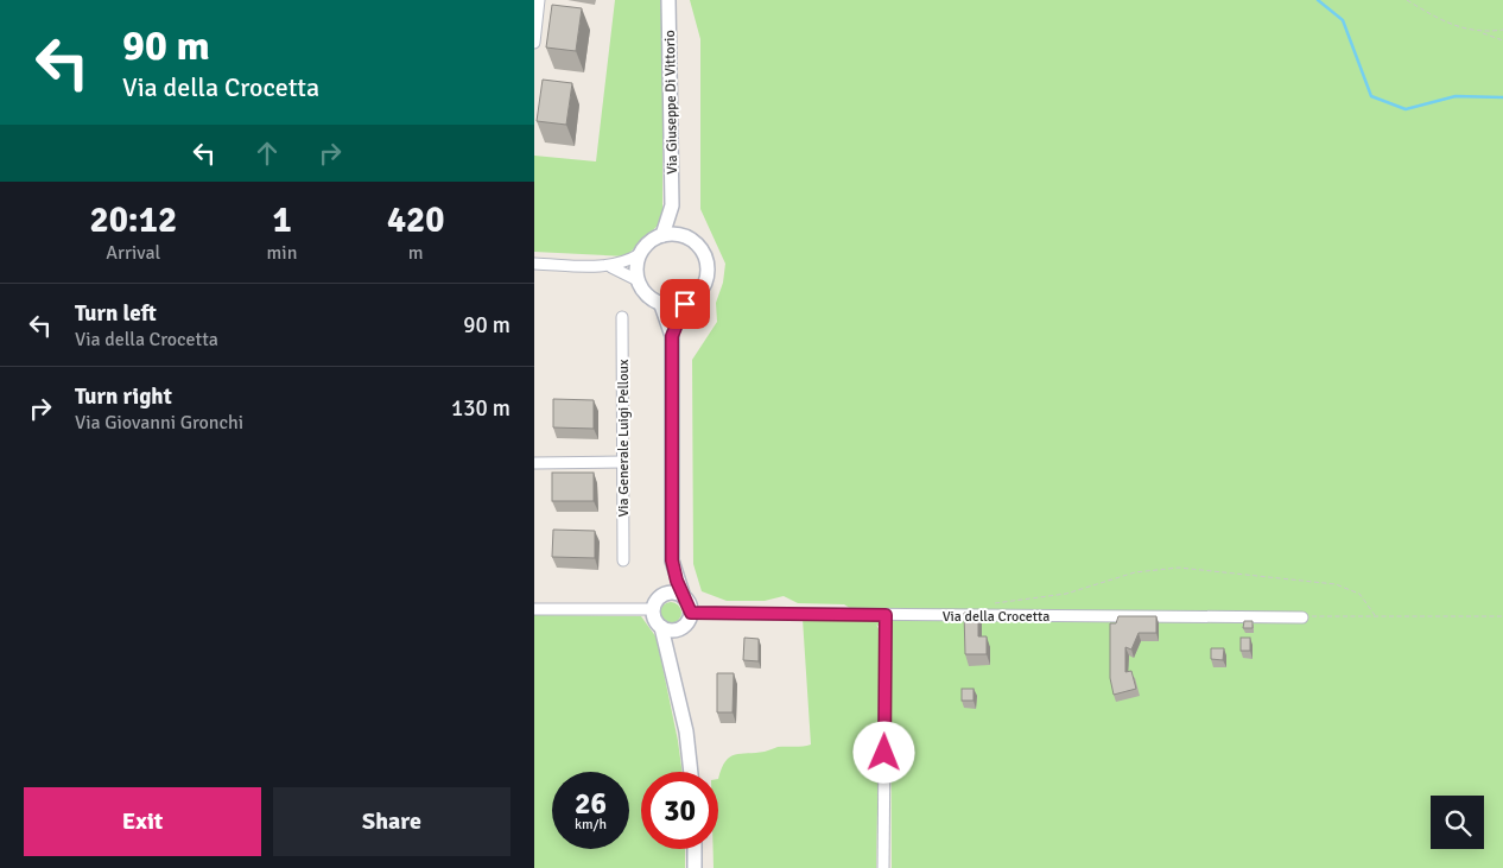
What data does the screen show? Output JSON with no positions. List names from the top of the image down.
{
  "streets": {
    "street": ["Via Giuseppe Di Vittorio", "Via Generale Luigi Pelloux", "Via della Crocetta"]
  },
  "page": {
    "turn": ["90 m", "Via della Crocetta"],
    "eta": [
      "20:12",
      "Arrival",
      "1",
      "min",
      "420",
      "m"
    ],
    "list": [
      {
        "name": "Turn left",
        "note": "Via della Crocetta",
        "value": "90 m"
      },
      {
        "name": "Turn right",
        "note": "Via Giovanni Gronchi",
        "value": "130 m"
      }
    ],
    "speed": "26 km/h",
    "limit": "30",
    "buttons": ["Exit", "Share"]
  }
}
